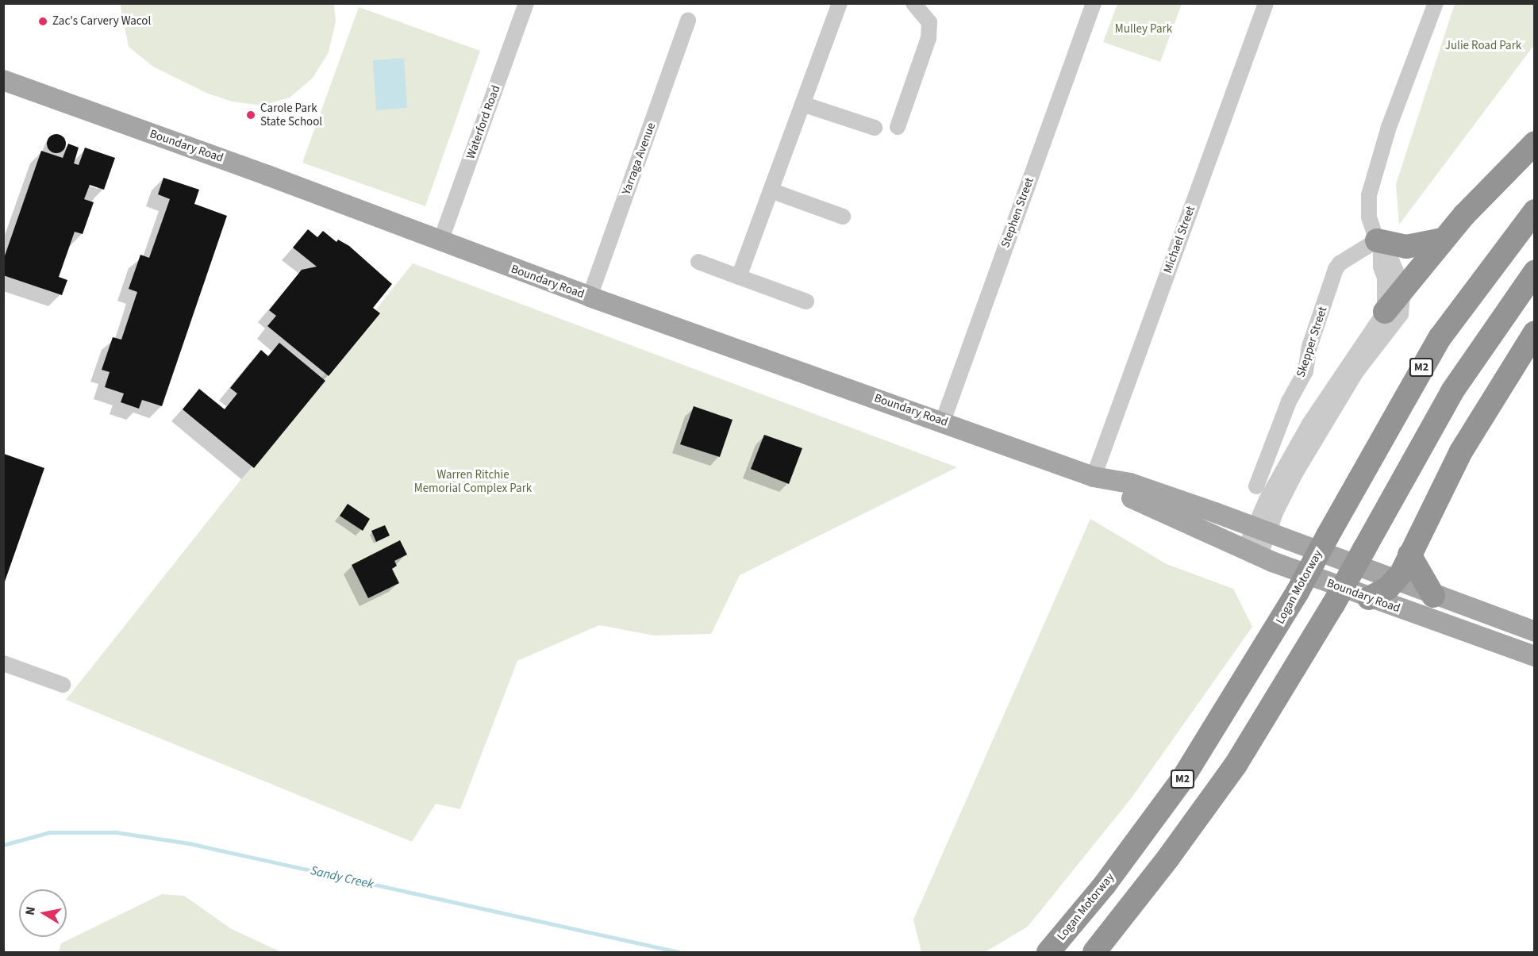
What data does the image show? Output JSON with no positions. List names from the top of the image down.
{
  "streets": {
    "highway": ["M2", "Logan Motorway"],
    "main road": ["Boundary Road"],
    "street": [
      "Waterford Road",
      "Yarraga Avenue",
      "Stephen Street",
      "Michael Street",
      "Skepper Street"
    ]
  },
  "crossings": [
    ["Waterford Road", "Boundary Road"],
    ["Boundary Road", "Yarraga Avenue"],
    ["Boundary Road", "Stephen Street"],
    ["Boundary Road", "Michael Street"]
  ],
  "water": ["Sandy Creek"],
  "parks": ["Mulley Park", "Julie Road Park", "Warren Ritchie Memorial Complex Park"],
  "places": ["Zac's Carvery Wacol", "Carole Park State School"],
  "north": "left"
}
